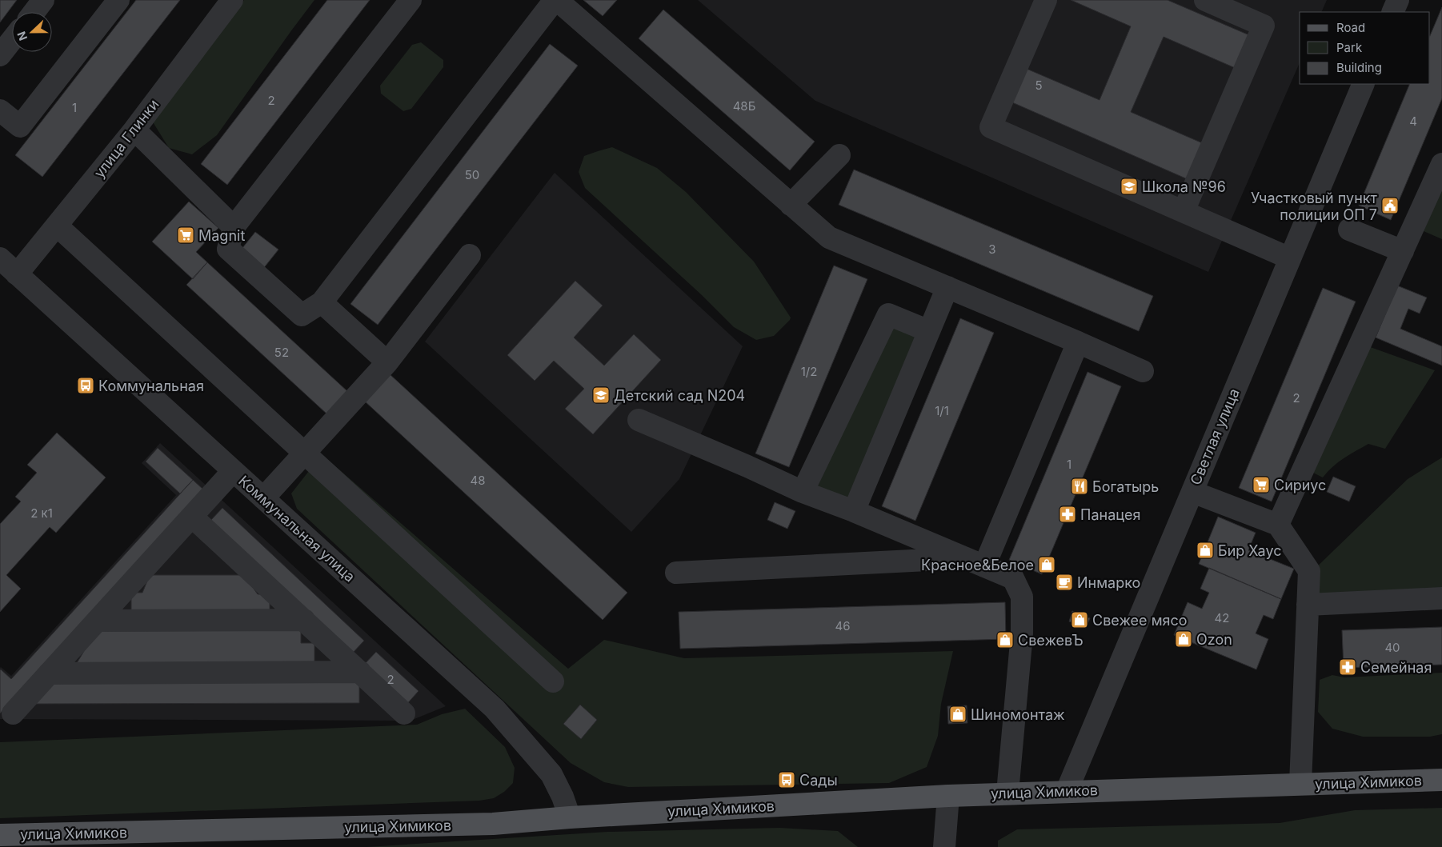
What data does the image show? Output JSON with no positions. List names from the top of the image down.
{
  "streets": {
    "main road": ["улица Химиков"],
    "street": ["улица Глинки", "Светлая улица", "Коммунальная улица"]
  },
  "crossings": [
    ["улица Глинки", "Коммунальная улица"],
    ["Светлая улица", "улица Химиков"],
    ["Коммунальная улица", "улица Химиков"]
  ],
  "places": {
    "school or university": ["Школа №96", "Детский сад N204"],
    "public building": ["Участковый пункт полиции ОП 7"],
    "supermarket": ["Magnit", "Сириус"],
    "bus stop": ["Коммунальная", "Сады"],
    "restaurant": ["Богатырь"],
    "pharmacy": ["Панацея", "Семейная"],
    "shop": [
      "Бир Хаус",
      "Красное&Белое",
      "Свежее мясо",
      "Ozon",
      "СвежевЪ",
      "Шиномонтаж"
    ],
    "cafe": ["Инмарко"]
  },
  "house_numbers": [
    "5",
    "2",
    "48Б",
    "1",
    "4",
    "50",
    "3",
    "52",
    "1/2",
    "2",
    "1/1",
    "1",
    "48",
    "2 к1",
    "42",
    "46",
    "40",
    "2"
  ],
  "legend": ["Road", "Park", "Building"],
  "north": "left"
}
